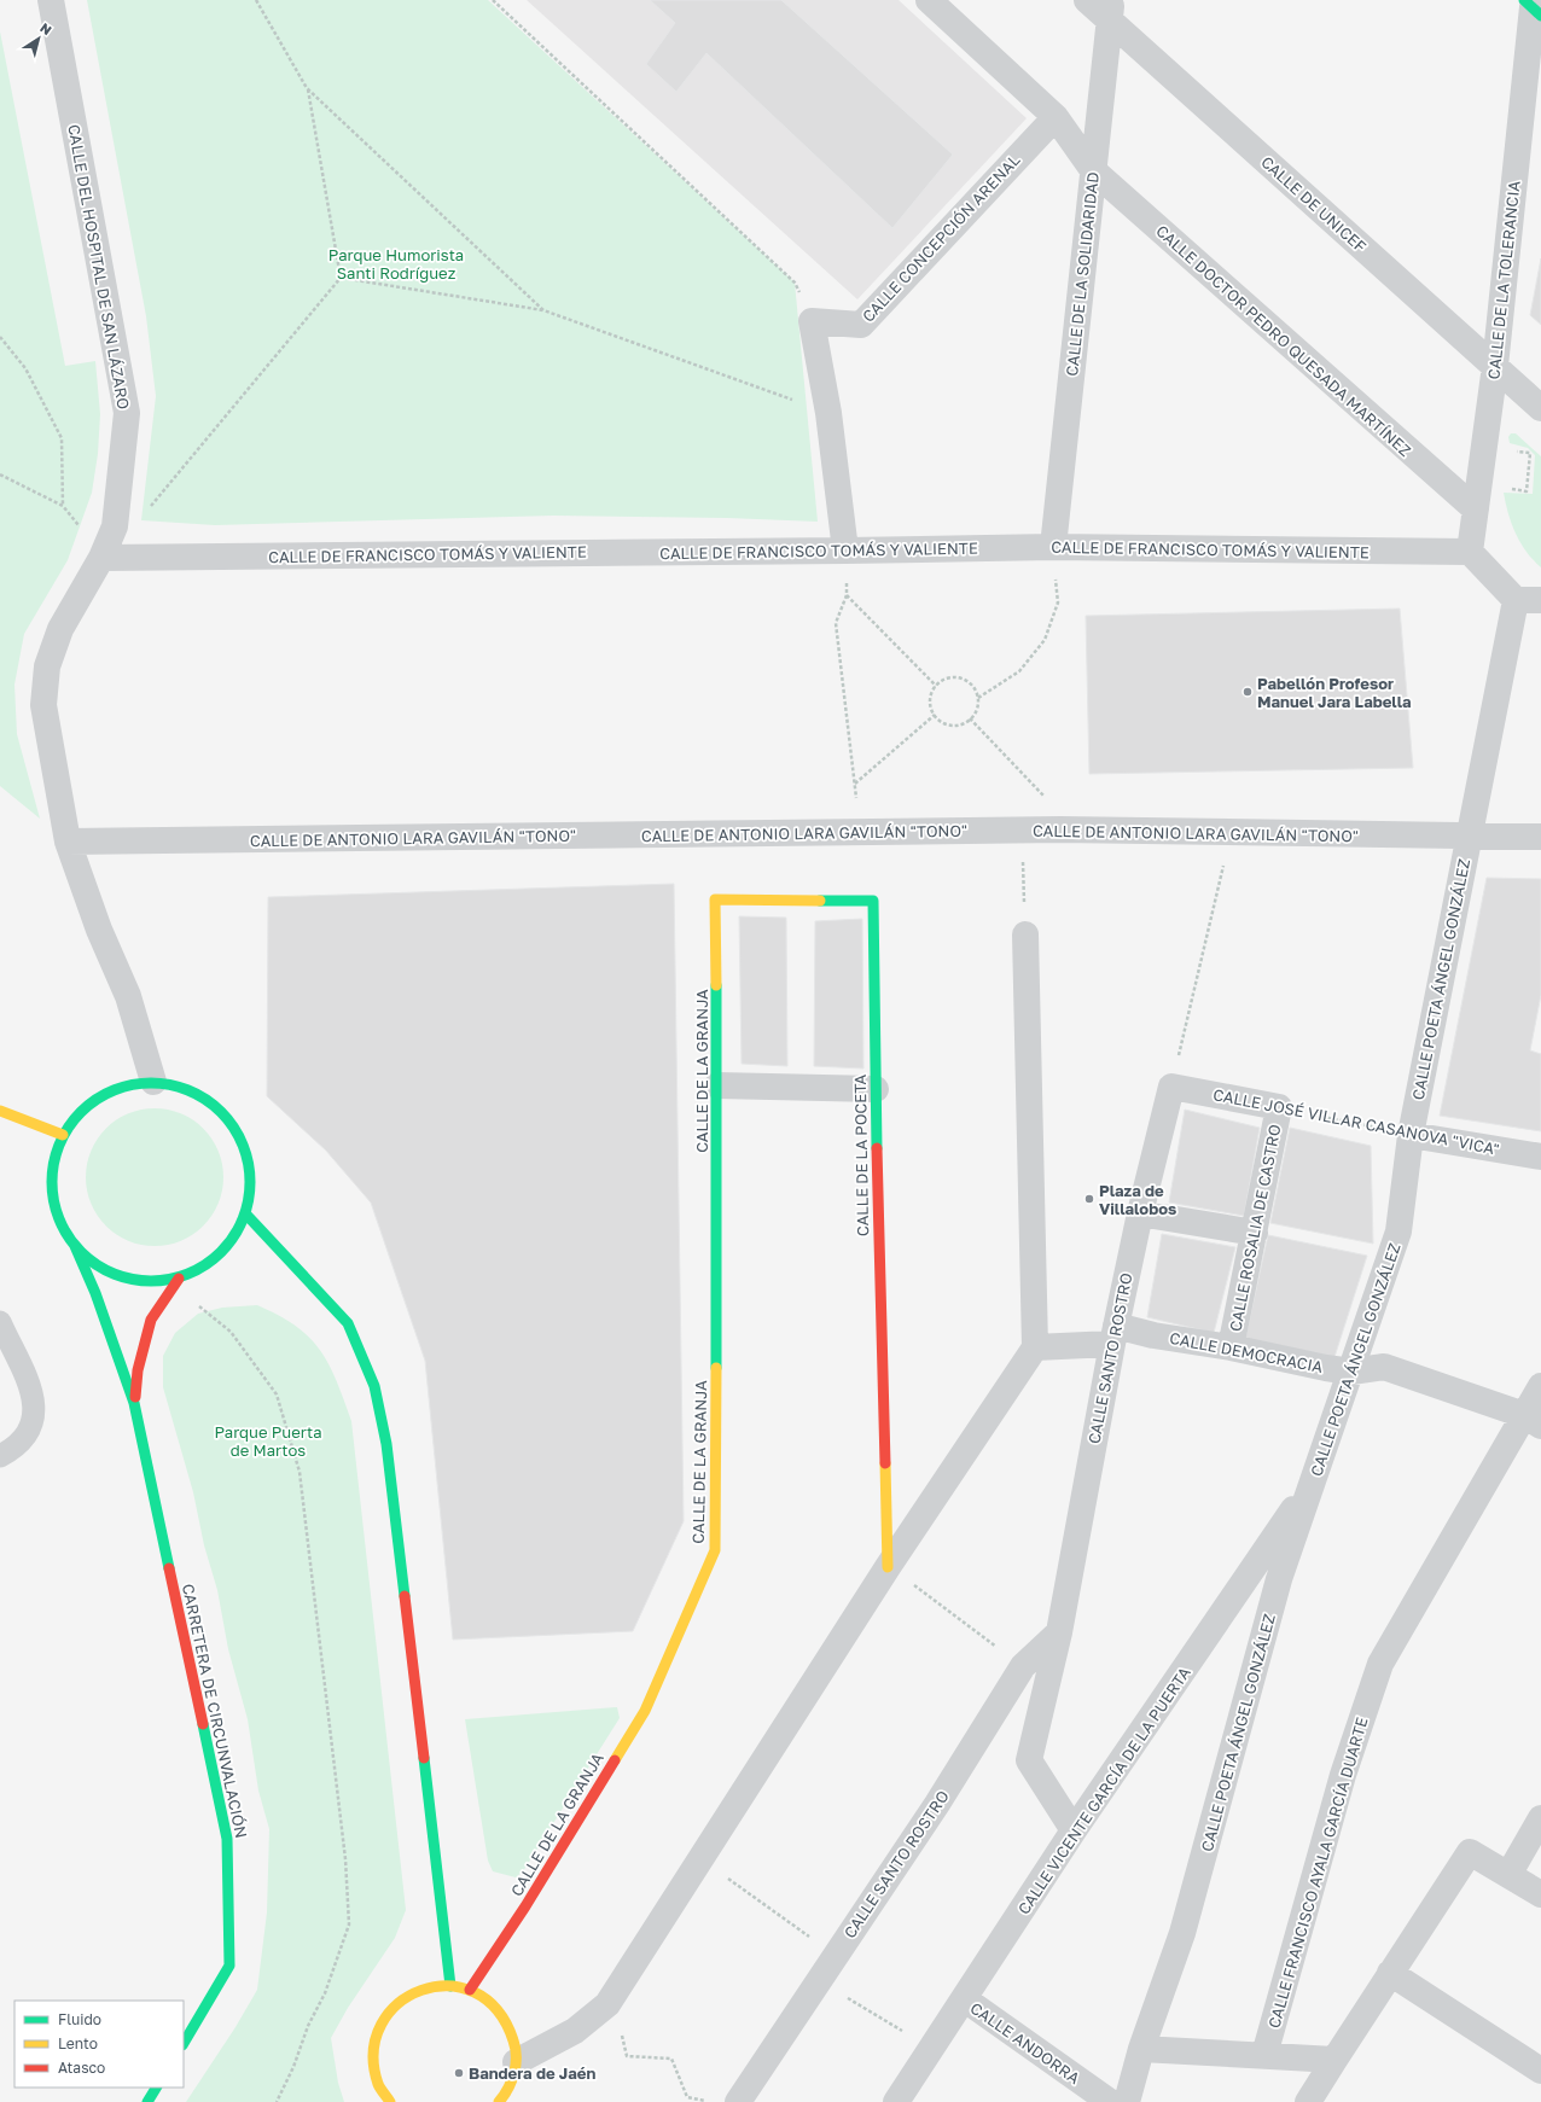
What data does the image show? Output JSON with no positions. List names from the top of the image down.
{
  "streets": {
    "street": [
      "CALLE DE UNICEF",
      "CALLE CONCEPCIÓN ARENAL",
      "CALLE DEL HOSPITAL DE SAN LÁZARO",
      "CALLE DE LA SOLIDARIDAD",
      "CALLE DE LA TOLERANCIA",
      "CALLE DOCTOR PEDRO QUESADA MARTÍNEZ",
      "CALLE DE FRANCISCO TOMÁS Y VALIENTE",
      "CALLE DE ANTONIO LARA GAVILÁN \"TONO\"",
      "CALLE POETA ÁNGEL GONZÁLEZ",
      "CALLE DE LA GRANJA",
      "CALLE JOSÉ VILLAR CASANOVA \"VICA\"",
      "CALLE DE LA POCETA",
      "CALLE ROSALIA DE CASTRO",
      "CALLE DEMOCRACIA",
      "CALLE SANTO ROSTRO",
      "CARRETERA DE CIRCUNVALACIÓN",
      "CALLE VICENTE GARCÍA DE LA PUERTA",
      "CALLE FRANCISCO AYALA GARCÍA DUARTE",
      "CALLE ANDORRA"
    ]
  },
  "crossings": [
    ["CALLE DE UNICEF", "CALLE DE LA SOLIDARIDAD"],
    ["CALLE DE UNICEF", "CALLE DE LA TOLERANCIA"],
    ["CALLE CONCEPCIÓN ARENAL", "CALLE DOCTOR PEDRO QUESADA MARTÍNEZ"],
    ["CALLE DEL HOSPITAL DE SAN LÁZARO", "CALLE DE FRANCISCO TOMÁS Y VALIENTE"],
    ["CALLE DEL HOSPITAL DE SAN LÁZARO", "CALLE DE ANTONIO LARA GAVILÁN \"TONO\""],
    ["CALLE DE LA SOLIDARIDAD", "CALLE DOCTOR PEDRO QUESADA MARTÍNEZ"],
    ["CALLE DE LA SOLIDARIDAD", "CALLE DE FRANCISCO TOMÁS Y VALIENTE"],
    ["CALLE DE LA TOLERANCIA", "CALLE DOCTOR PEDRO QUESADA MARTÍNEZ"],
    ["CALLE DE LA TOLERANCIA", "CALLE DE FRANCISCO TOMÁS Y VALIENTE"],
    ["CALLE DE ANTONIO LARA GAVILÁN \"TONO\"", "CALLE POETA ÁNGEL GONZÁLEZ"],
    ["CALLE POETA ÁNGEL GONZÁLEZ", "CALLE JOSÉ VILLAR CASANOVA \"VICA\""],
    ["CALLE POETA ÁNGEL GONZÁLEZ", "CALLE DEMOCRACIA"],
    ["CALLE POETA ÁNGEL GONZÁLEZ", "CALLE VICENTE GARCÍA DE LA PUERTA"],
    ["CALLE DE LA GRANJA", "CALLE DE LA POCETA"],
    ["CALLE JOSÉ VILLAR CASANOVA \"VICA\"", "CALLE ROSALIA DE CASTRO"],
    ["CALLE JOSÉ VILLAR CASANOVA \"VICA\"", "CALLE SANTO ROSTRO"],
    ["CALLE ROSALIA DE CASTRO", "CALLE DEMOCRACIA"],
    ["CALLE DEMOCRACIA", "CALLE SANTO ROSTRO"],
    ["CALLE DEMOCRACIA", "CALLE FRANCISCO AYALA GARCÍA DUARTE"],
    ["CALLE SANTO ROSTRO", "CALLE VICENTE GARCÍA DE LA PUERTA"],
    ["CALLE VICENTE GARCÍA DE LA PUERTA", "CALLE ANDORRA"]
  ],
  "parks": ["Parque Humorista Santi Rodríguez", "Parque Puerta de Martos"],
  "places": ["Pabellón Profesor Manuel Jara Labella", "Plaza de Villalobos", "Bandera de Jaén"],
  "legend": ["Fluido", "Lento", "Atasco"],
  "north": "top right"
}
